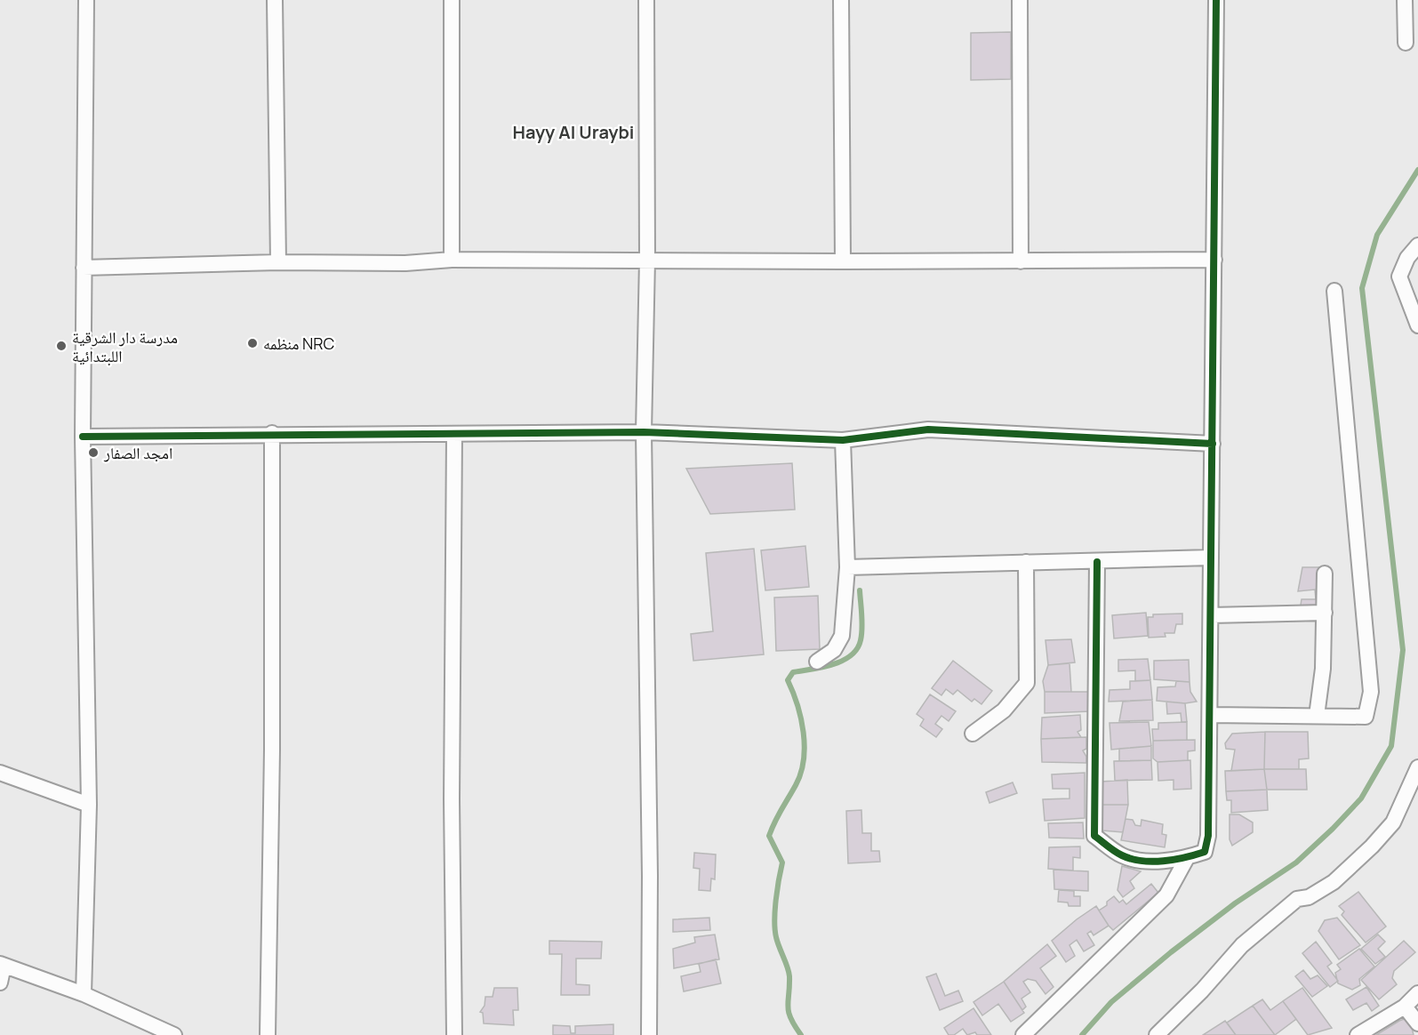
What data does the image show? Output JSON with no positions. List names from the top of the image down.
{
  "districts": ["Hayy Al Uraybi"],
  "places": ["منظمه NRC", "مدرسة دار الشرقية اللبتدائية", "امجد الصفار"]
}
